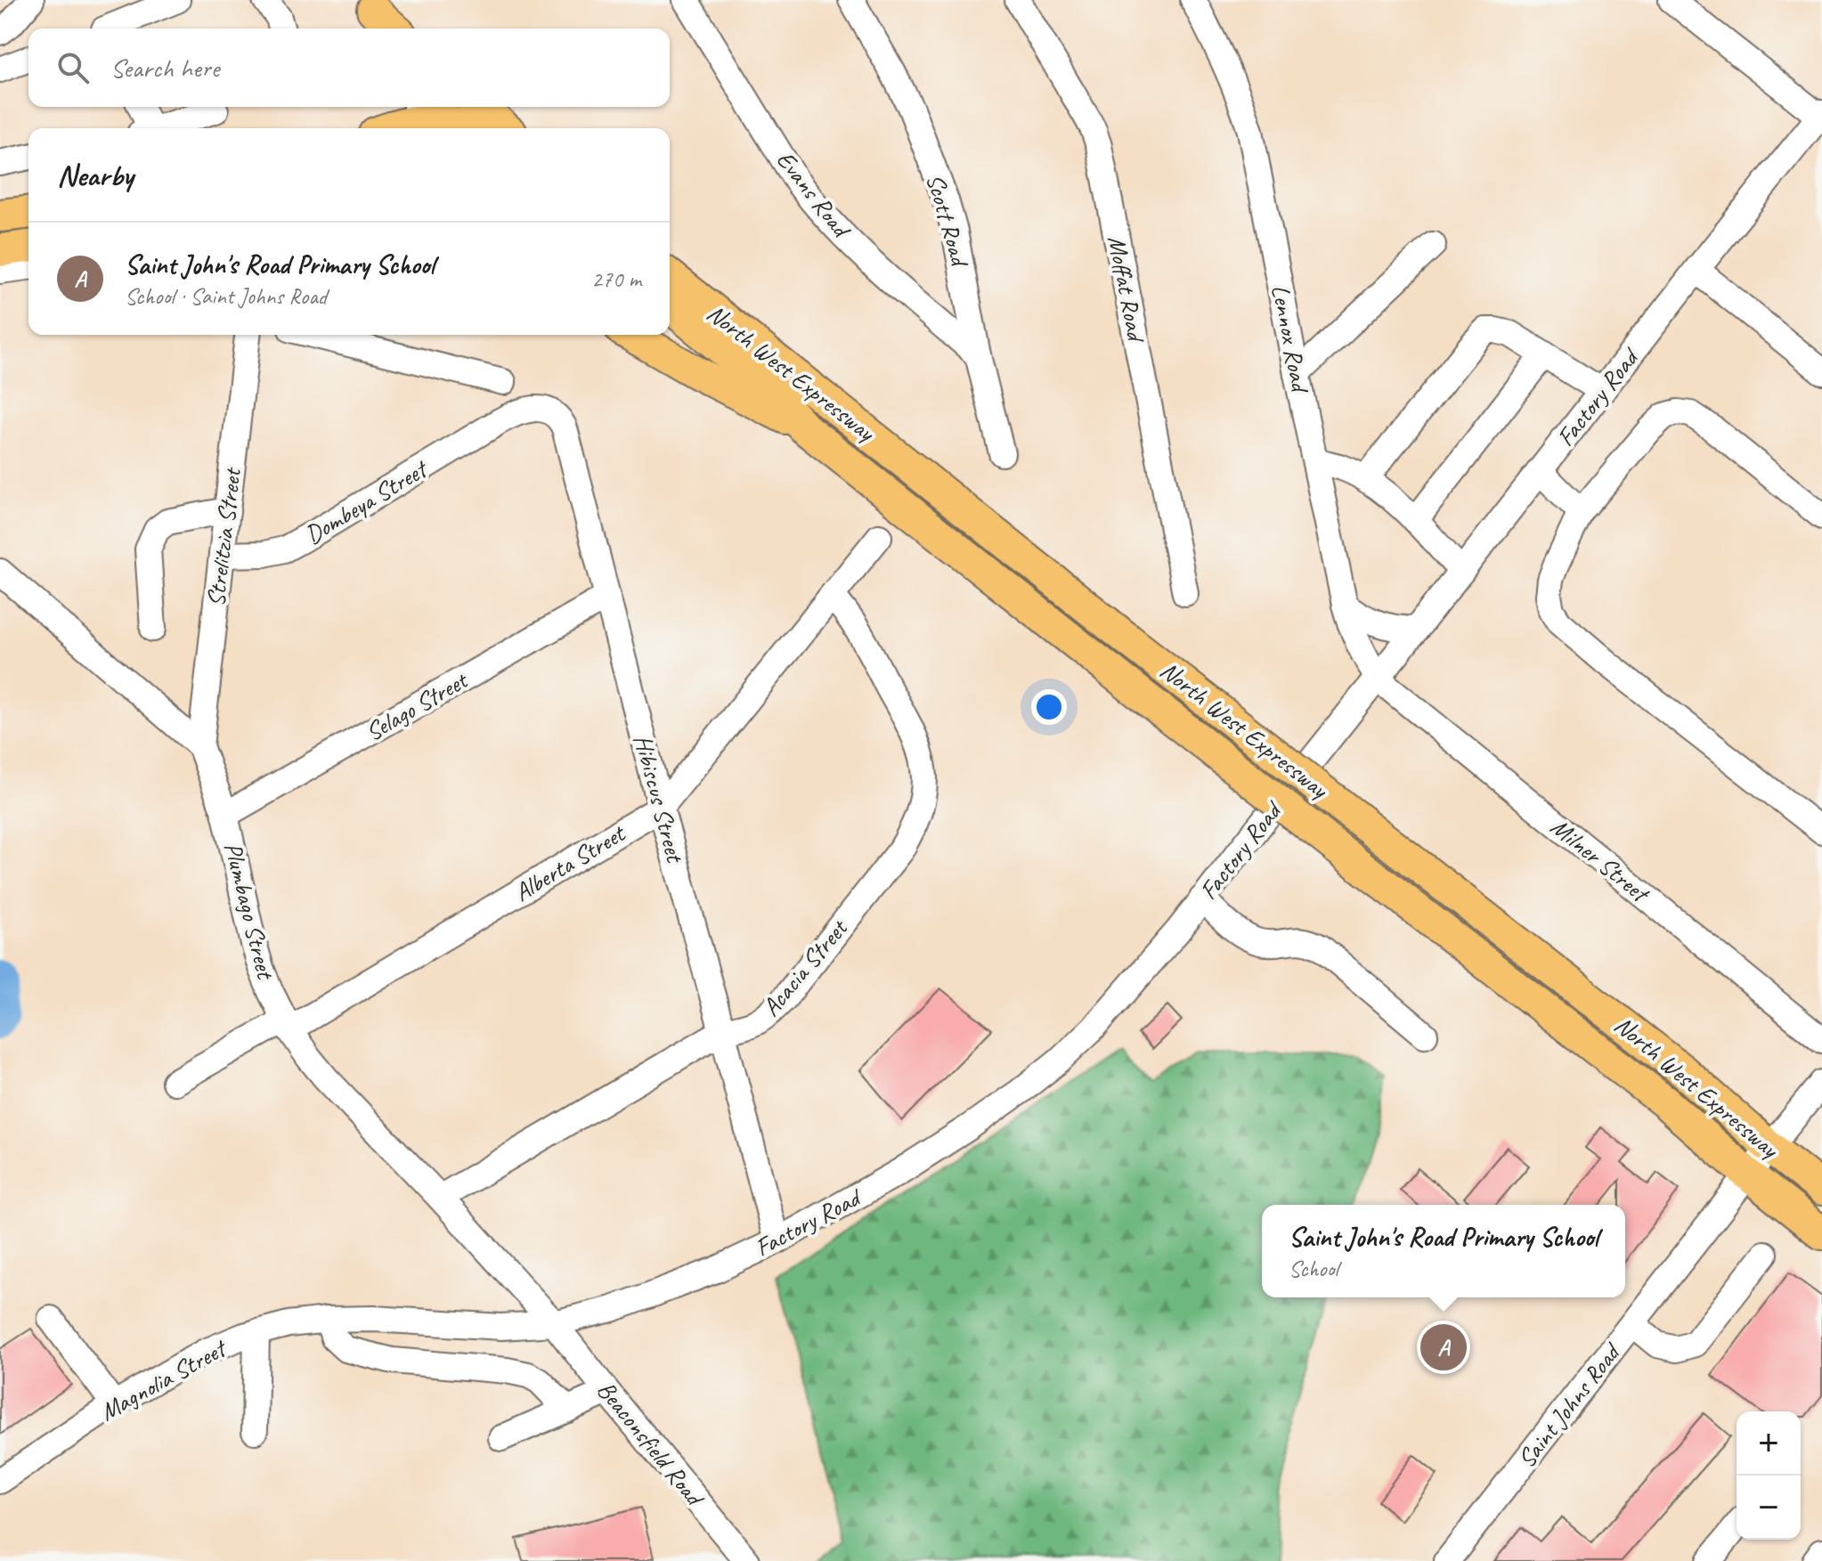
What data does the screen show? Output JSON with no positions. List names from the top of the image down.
{
  "streets": {
    "main road": ["North West Expressway"],
    "street": [
      "Evans Road",
      "Scott Road",
      "Moffat Road",
      "Lennox Road",
      "Factory Road",
      "Dombeya Street",
      "Strelitzia Street",
      "Selago Street",
      "Hibiscus Street",
      "Milner Street",
      "Alberta Street",
      "Plumbago Street",
      "Acacia Street",
      "Magnolia Street",
      "Saint Johns Road",
      "Beaconsfield Road"
    ]
  },
  "crossings": [
    ["Evans Road", "Scott Road"],
    ["Lennox Road", "Factory Road"],
    ["Lennox Road", "Milner Street"],
    ["North West Expressway", "Saint Johns Road"],
    ["Factory Road", "Hibiscus Street"],
    ["Factory Road", "Milner Street"],
    ["Factory Road", "Plumbago Street"],
    ["Factory Road", "Magnolia Street"],
    ["Factory Road", "Beaconsfield Road"],
    ["Dombeya Street", "Strelitzia Street"],
    ["Dombeya Street", "Hibiscus Street"],
    ["Strelitzia Street", "Plumbago Street"],
    ["Selago Street", "Hibiscus Street"],
    ["Selago Street", "Plumbago Street"],
    ["Hibiscus Street", "Alberta Street"],
    ["Hibiscus Street", "Acacia Street"],
    ["Alberta Street", "Plumbago Street"],
    ["Alberta Street", "Acacia Street"],
    ["Plumbago Street", "Acacia Street"],
    ["Plumbago Street", "Magnolia Street"],
    ["Plumbago Street", "Beaconsfield Road"],
    ["Magnolia Street", "Beaconsfield Road"]
  ],
  "page": {
    "search": "Search here",
    "heading": "Nearby",
    "list": [
      {
        "mark": "A",
        "name": "Saint John's Road Primary School",
        "note": "School · Saint Johns Road",
        "value": "270 m"
      }
    ],
    "popup": ["Saint John's Road Primary School", "School"],
    "pins": "A",
    "map_buttons": ["+", "−"]
  }
}
